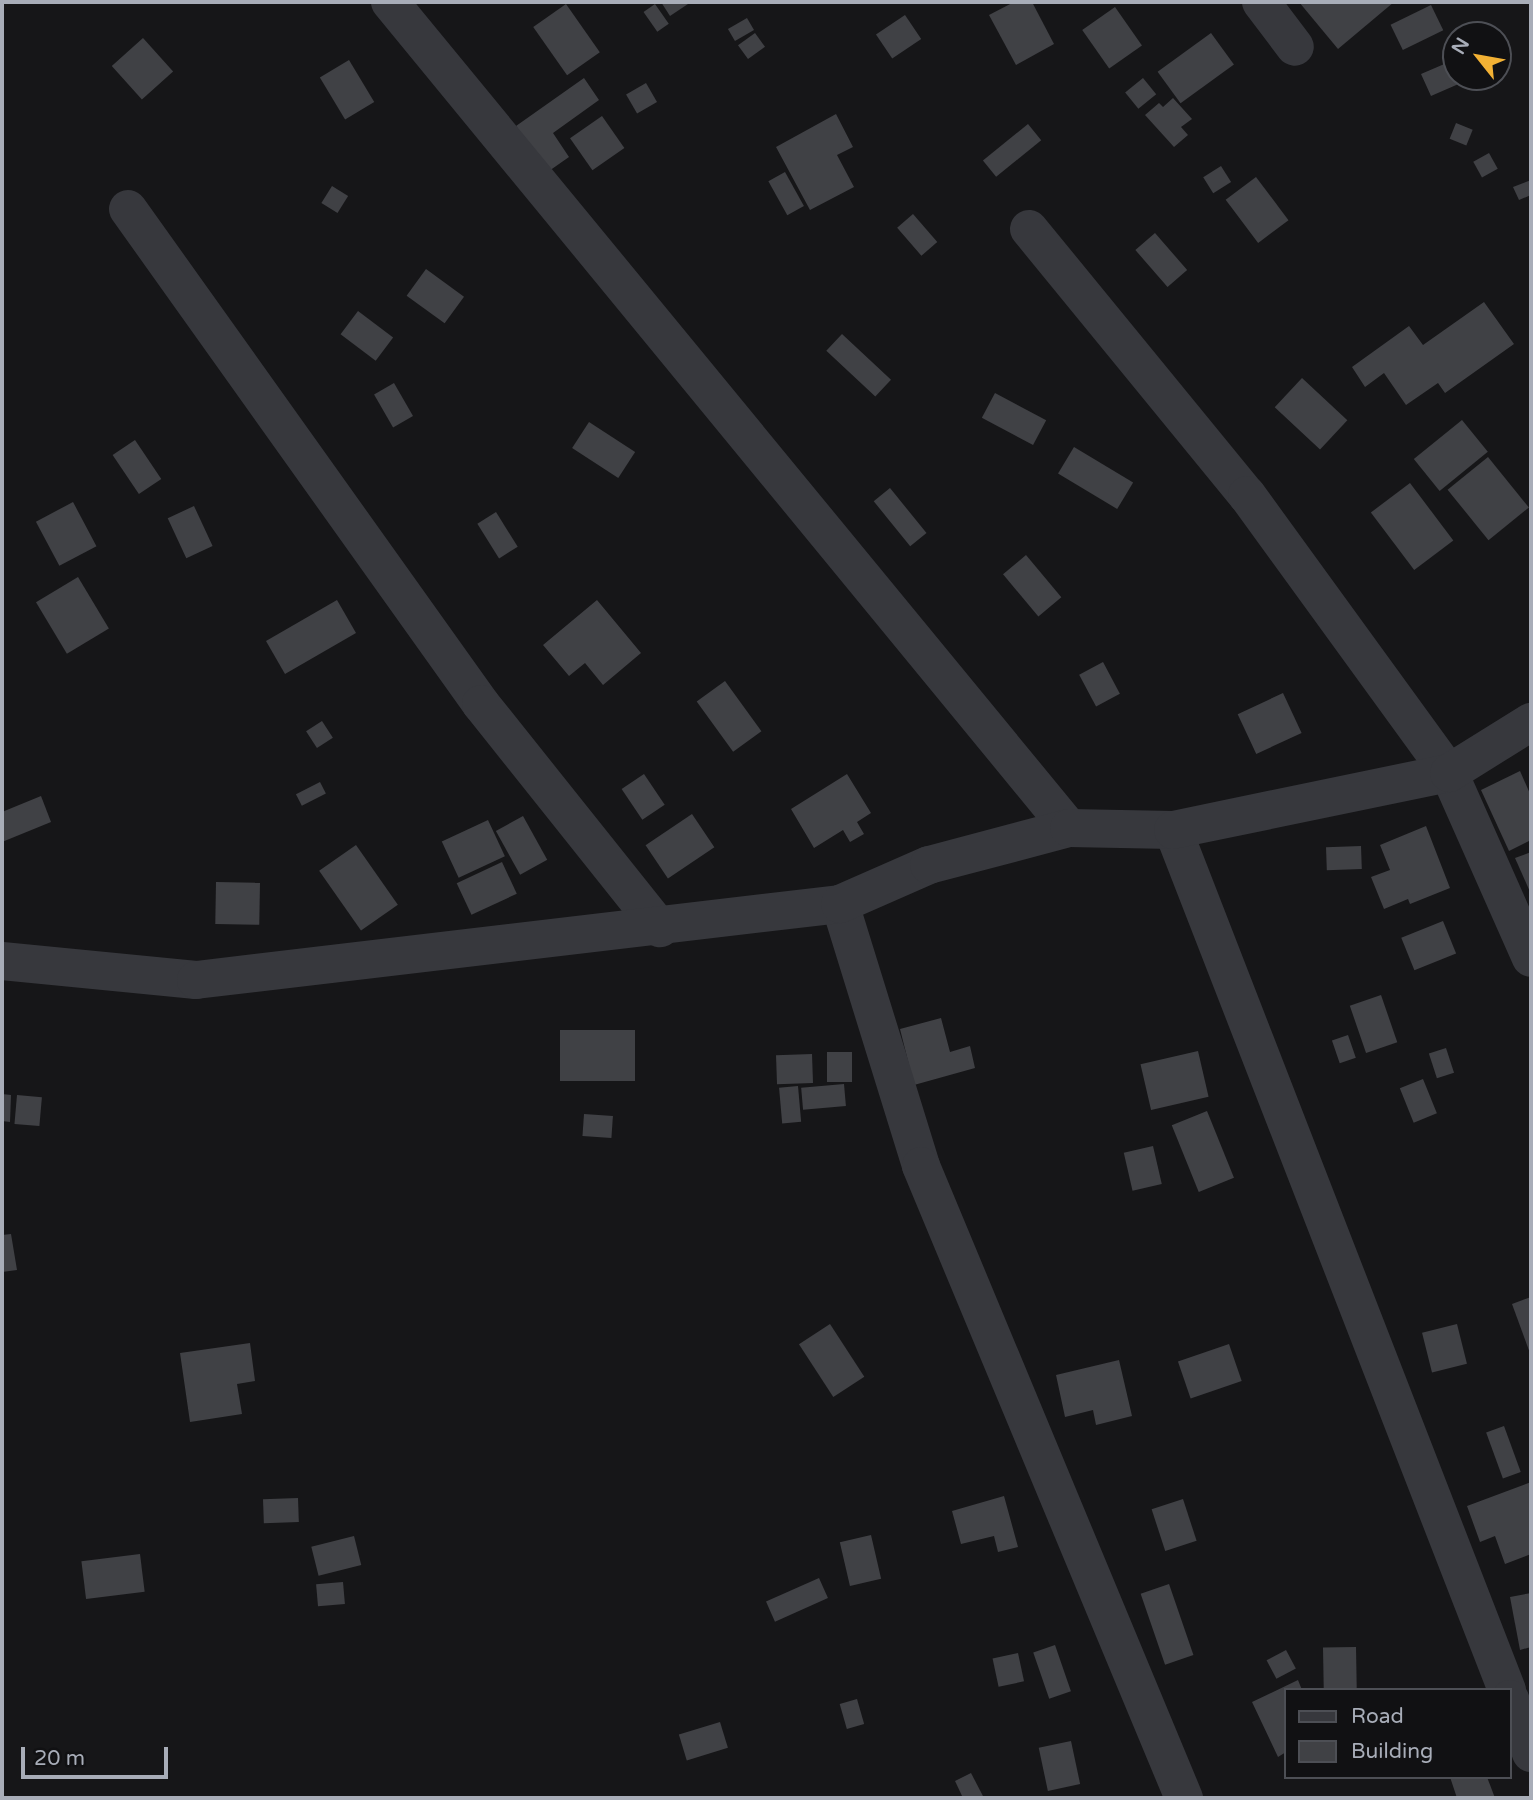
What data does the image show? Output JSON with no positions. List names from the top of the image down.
{
  "legend": ["Road", "Building"],
  "scale_bar": "20 m",
  "north": "top left"
}
